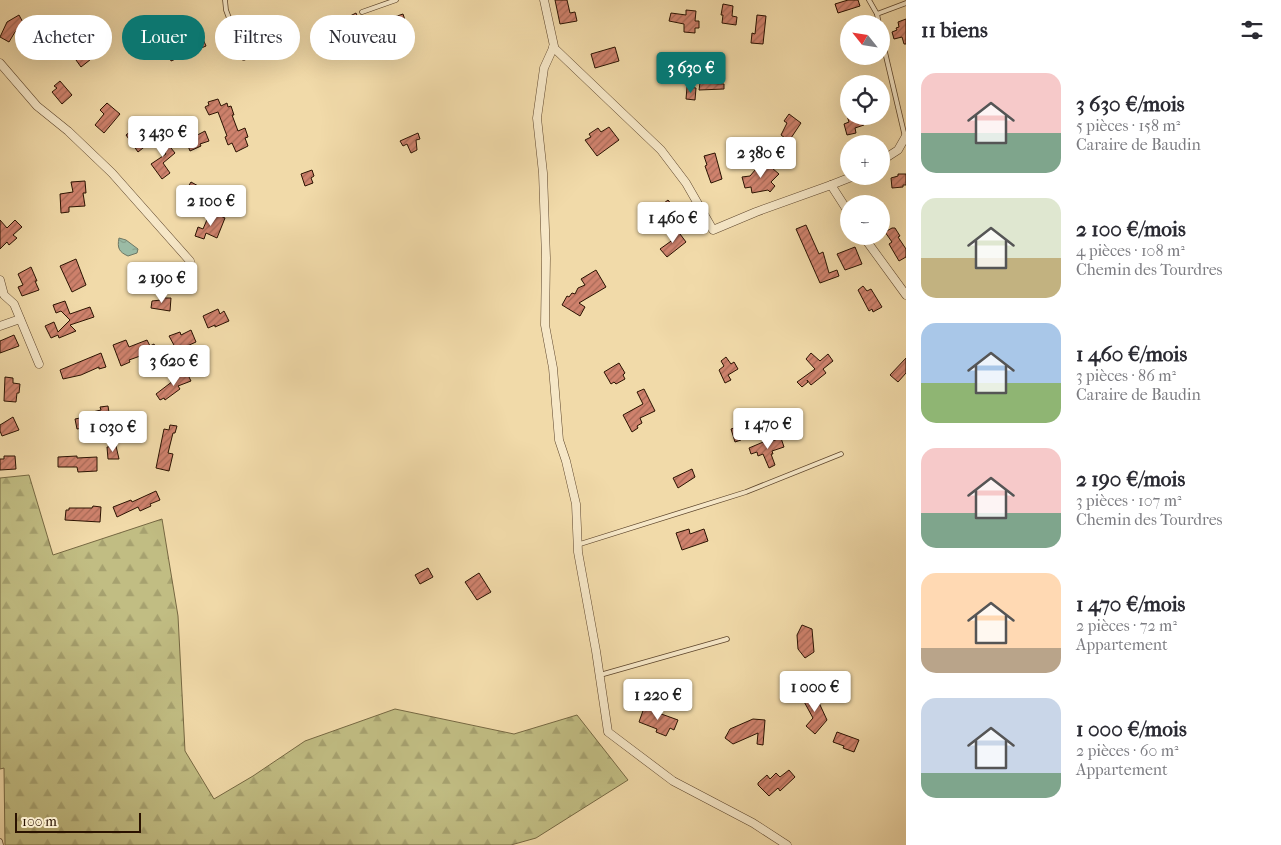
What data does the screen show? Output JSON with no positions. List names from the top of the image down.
{
  "scale_bar": "100 m",
  "north": "top left",
  "page": {
    "heading": "11 biens",
    "map_buttons": ["+", "−"],
    "chip": [
      "Acheter",
      "Louer",
      "Filtres",
      "Nouveau"
    ],
    "price": [
      "3 630 €",
      "3 430 €",
      "2 380 €",
      "2 100 €",
      "1 460 €",
      "2 190 €",
      "3 620 €",
      "1 470 €",
      "1 030 €",
      "1 000 €",
      "1 220 €"
    ],
    "list": [
      {
        "name": "3 630 €/mois",
        "note": "5 pièces · 158 m² · Caraire de Baudin"
      },
      {
        "name": "2 100 €/mois",
        "note": "4 pièces · 108 m² · Chemin des Tourdres"
      },
      {
        "name": "1 460 €/mois",
        "note": "3 pièces · 86 m² · Caraire de Baudin"
      },
      {
        "name": "2 190 €/mois",
        "note": "3 pièces · 107 m² · Chemin des Tourdres"
      },
      {
        "name": "1 470 €/mois",
        "note": "2 pièces · 72 m² · Appartement"
      },
      {
        "name": "1 000 €/mois",
        "note": "2 pièces · 60 m² · Appartement"
      }
    ],
    "scale": "100 m"
  }
}
